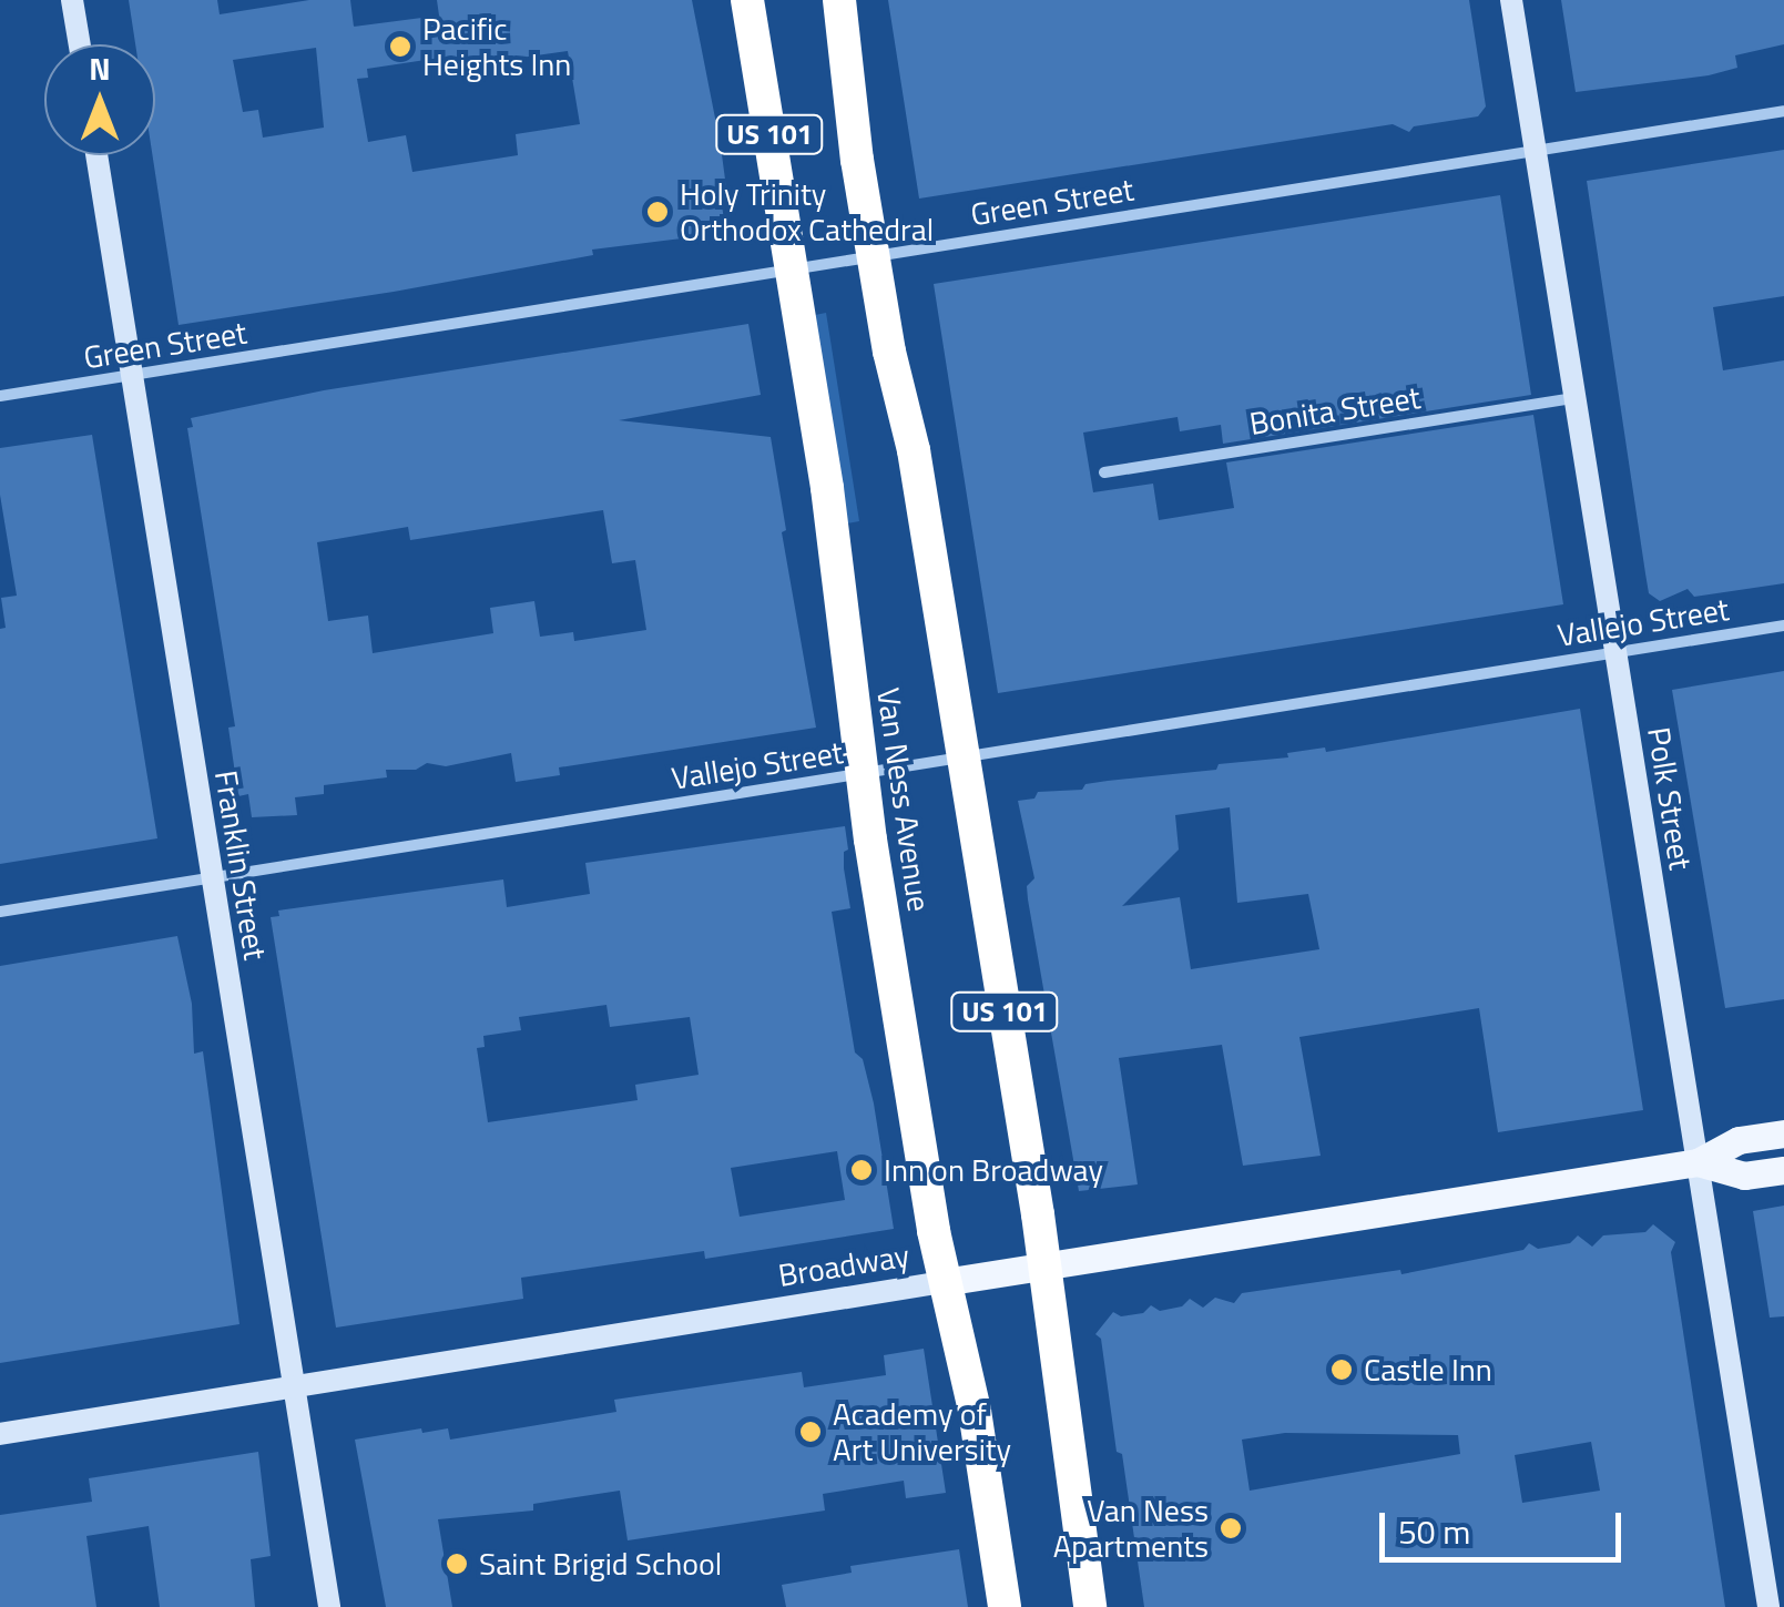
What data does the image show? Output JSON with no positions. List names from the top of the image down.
{
  "streets": {
    "highway": ["US 101", "Van Ness Avenue"],
    "main road": ["Broadway"],
    "street": [
      "Green Street",
      "Bonita Street",
      "Vallejo Street",
      "Polk Street",
      "Franklin Street"
    ]
  },
  "crossings": [
    ["Green Street", "Polk Street"],
    ["Green Street", "Van Ness Avenue"],
    ["Green Street", "Franklin Street"],
    ["Bonita Street", "Polk Street"],
    ["Vallejo Street", "Polk Street"],
    ["Vallejo Street", "Van Ness Avenue"],
    ["Vallejo Street", "Franklin Street"],
    ["Polk Street", "Broadway"],
    ["Van Ness Avenue", "Broadway"],
    ["Franklin Street", "Broadway"]
  ],
  "places": [
    "Pacific Heights Inn",
    "Holy Trinity Orthodox Cathedral",
    "Inn on Broadway",
    "Castle Inn",
    "Academy of Art University",
    "Van Ness Apartments",
    "Saint Brigid School"
  ],
  "scale_bar": "50 m",
  "north": "top"
}
